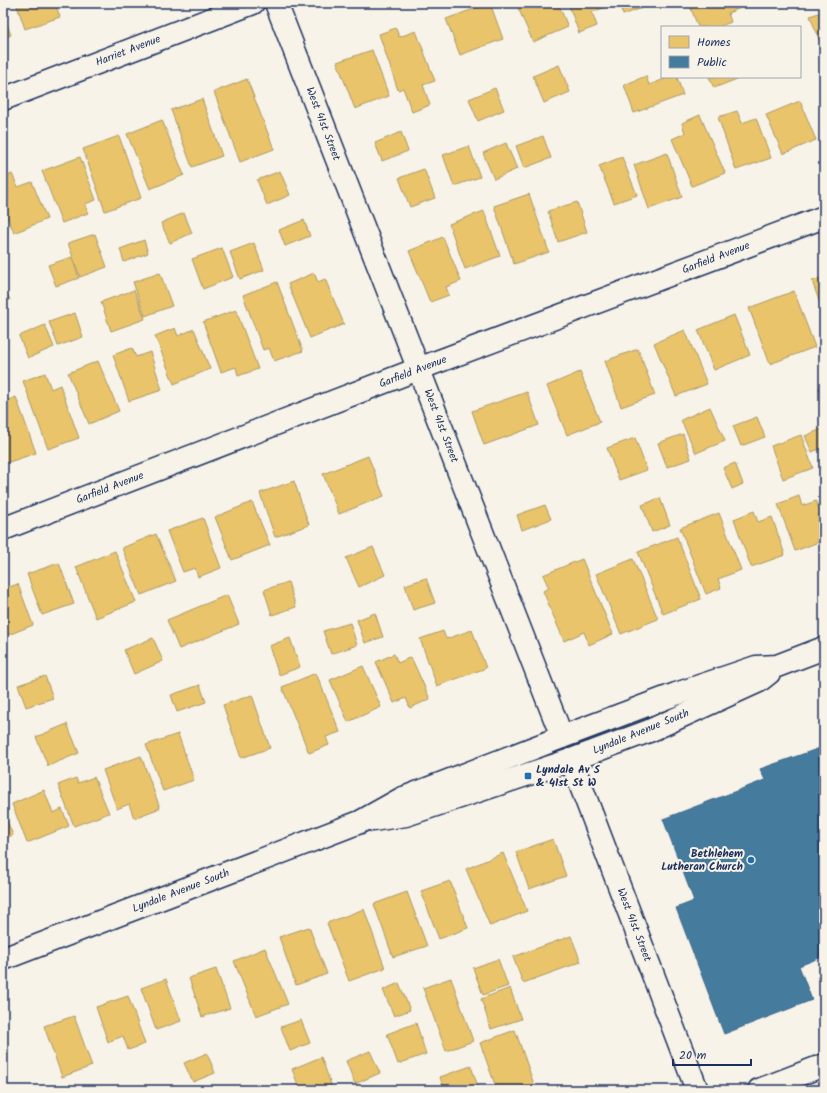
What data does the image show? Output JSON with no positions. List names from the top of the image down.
{
  "streets": {
    "street": [
      "Harriet Avenue",
      "West 41st Street",
      "Garfield Avenue",
      "Lyndale Avenue South"
    ]
  },
  "crossings": [
    ["West 41st Street", "Garfield Avenue"],
    ["West 41st Street", "Lyndale Avenue South"]
  ],
  "places": {
    "transit": ["Lyndale Av S & 41st St W"],
    "other": ["Bethlehem Lutheran Church"]
  },
  "legend": ["Homes", "Public"],
  "scale_bar": "20 m"
}
